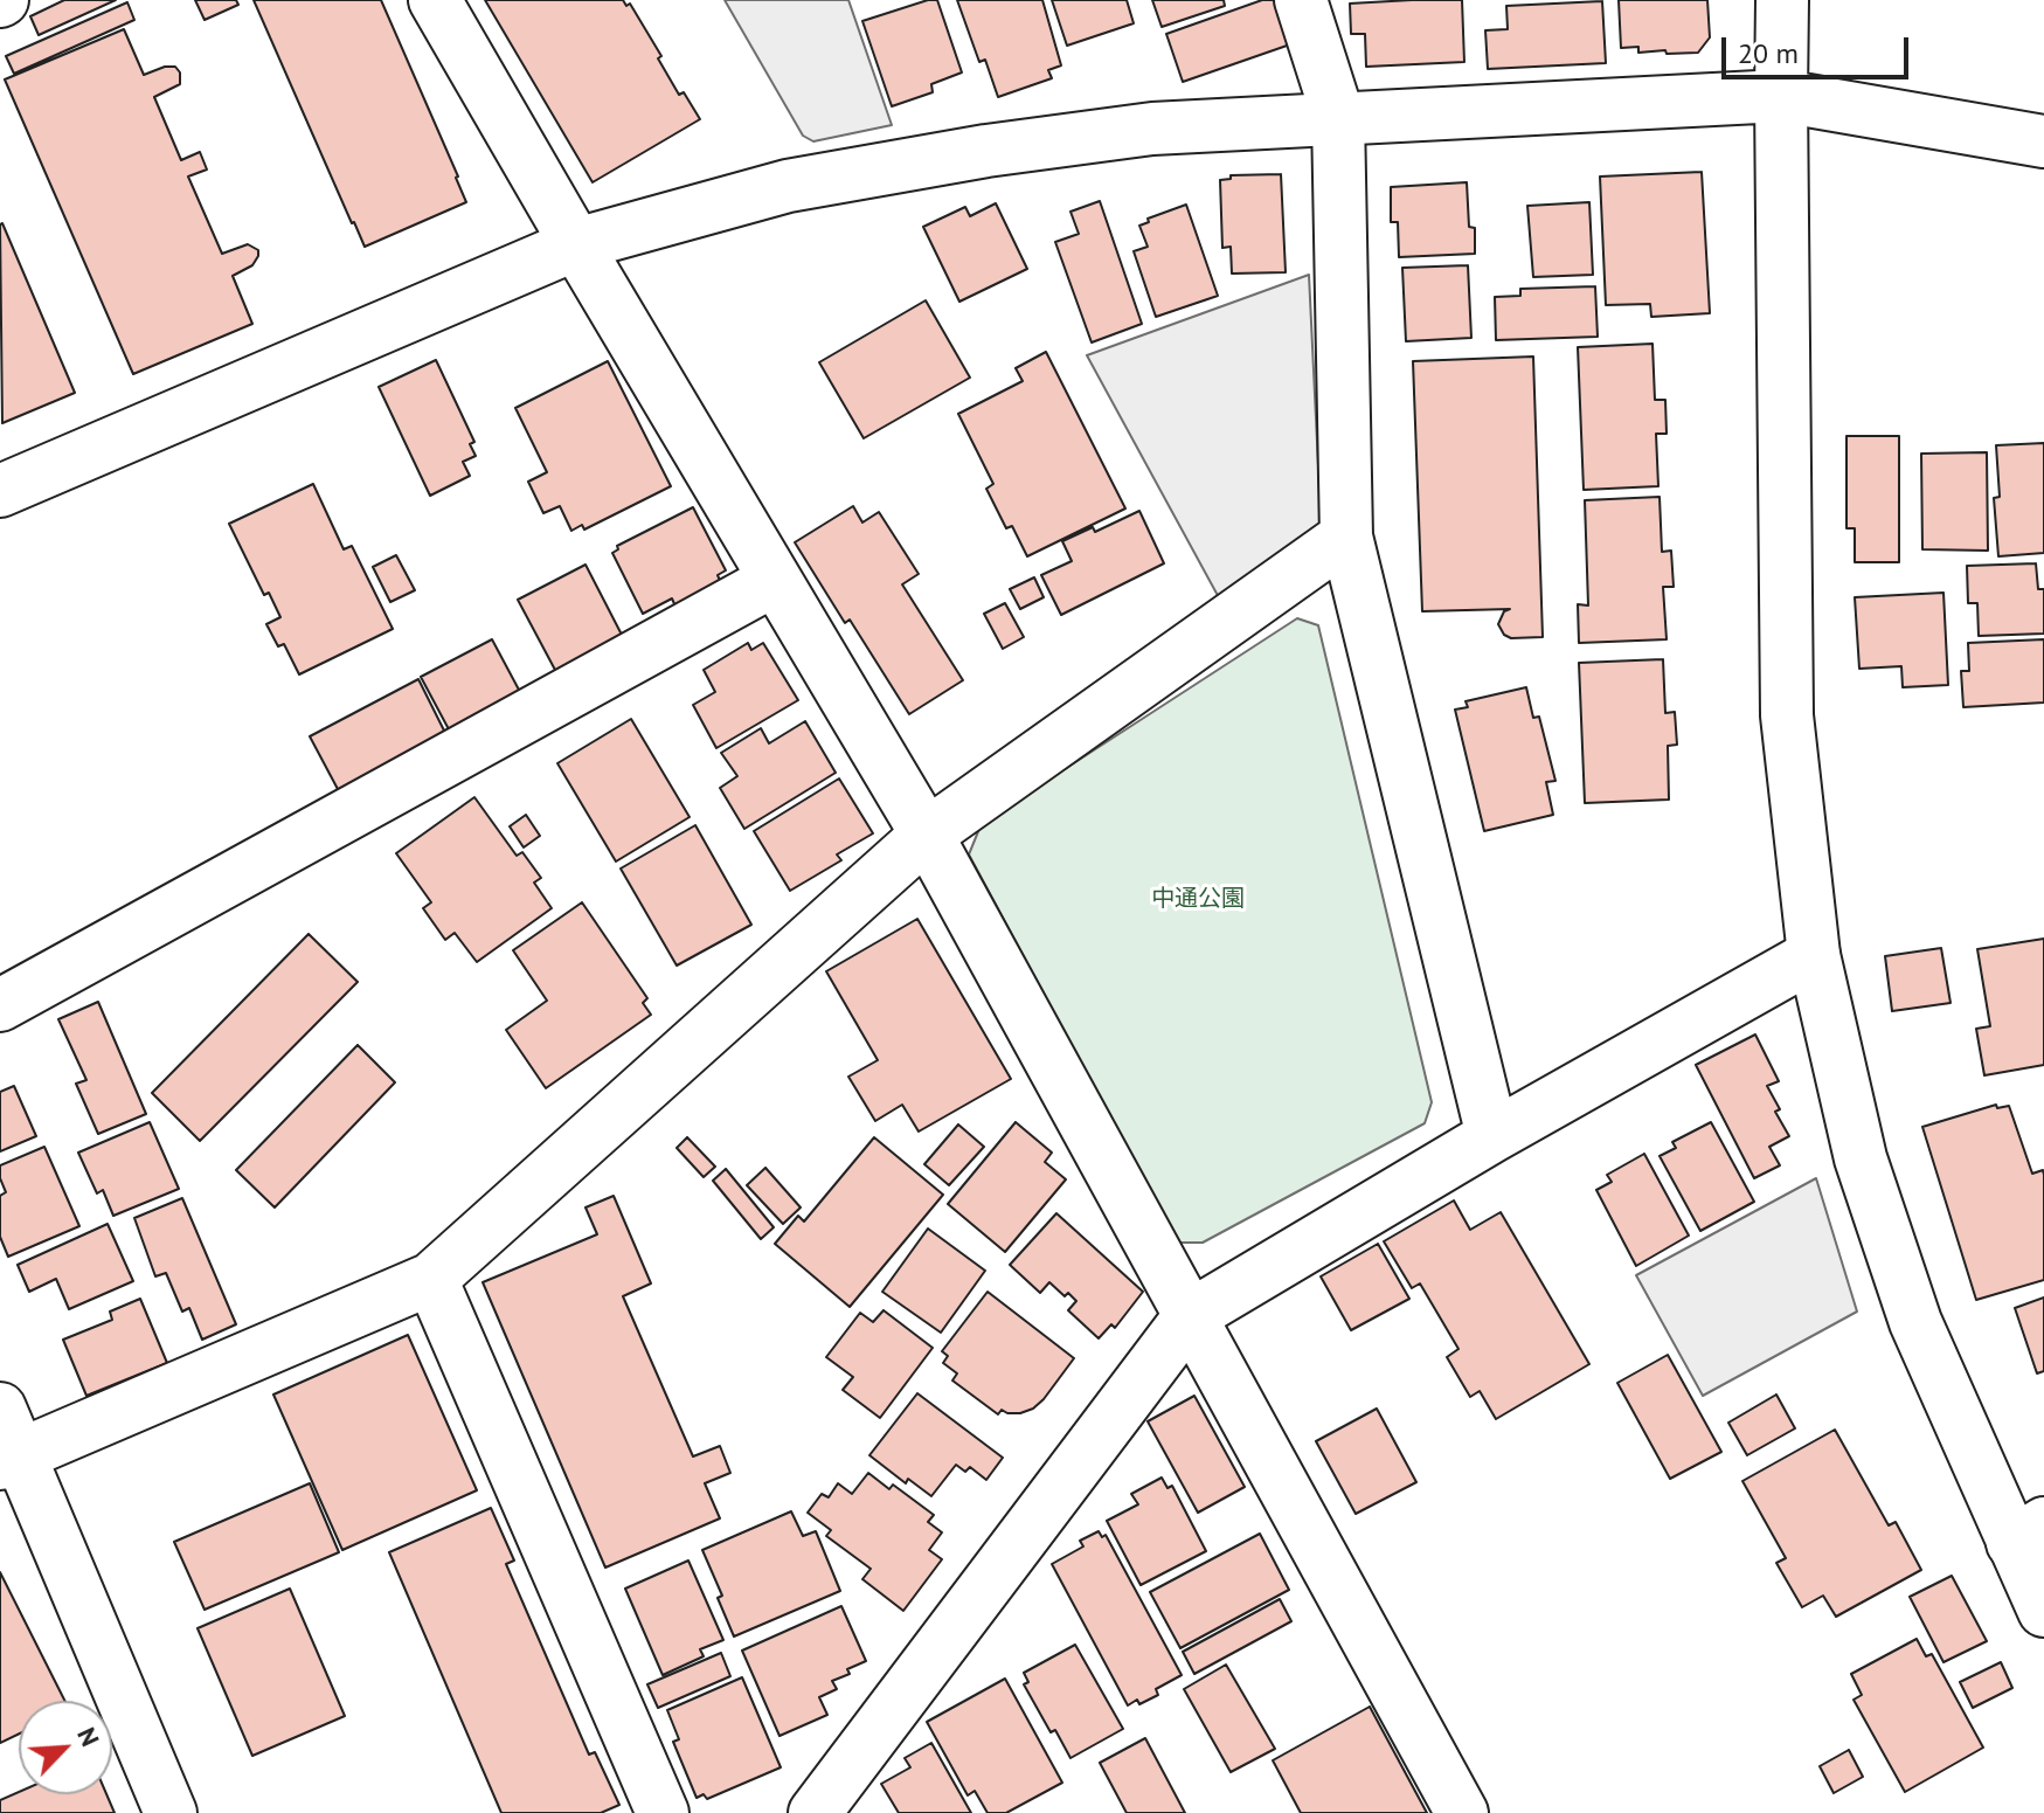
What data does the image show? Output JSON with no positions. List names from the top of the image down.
{
  "parks": ["中通公園"],
  "scale_bar": "20 m",
  "north": "top right"
}
